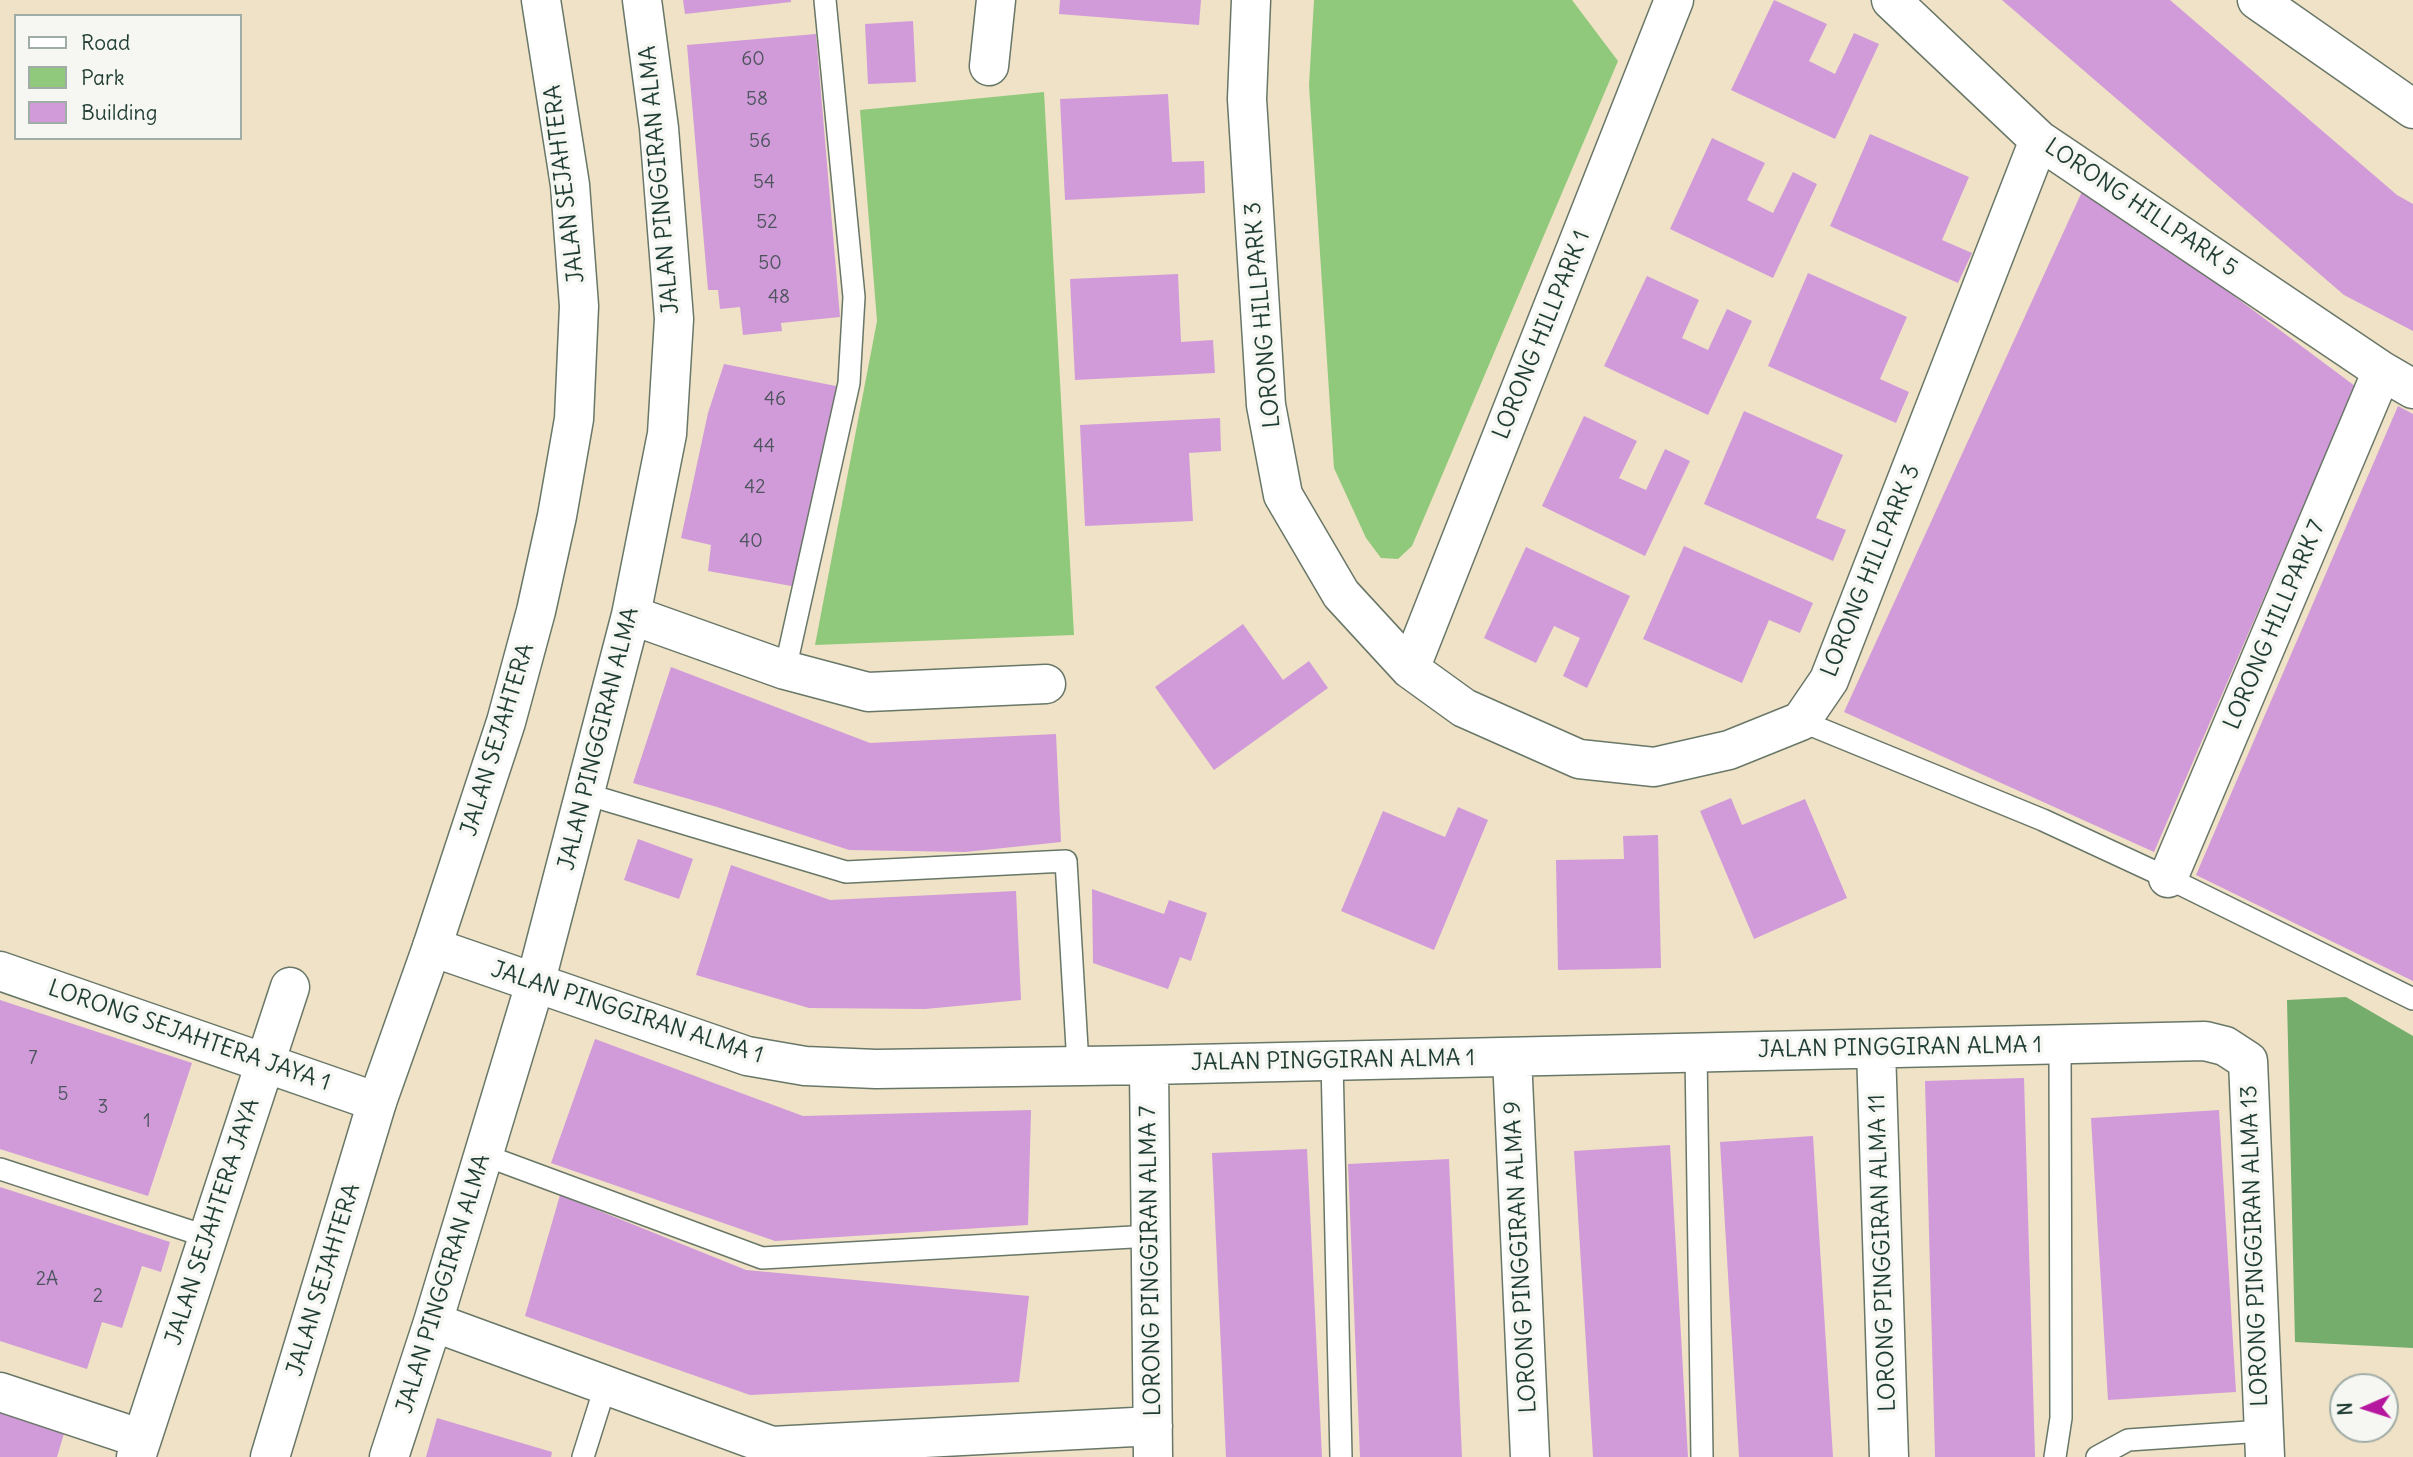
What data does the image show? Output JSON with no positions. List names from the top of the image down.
{
  "streets": {
    "street": [
      "JALAN PINGGIRAN ALMA",
      "JALAN SEJAHTERA",
      "LORONG HILLPARK 5",
      "LORONG HILLPARK 3",
      "LORONG HILLPARK 1",
      "LORONG HILLPARK 7",
      "JALAN PINGGIRAN ALMA 1",
      "LORONG SEJAHTERA JAYA 1",
      "JALAN SEJAHTERA JAYA",
      "LORONG PINGGIRAN ALMA 13",
      "LORONG PINGGIRAN ALMA 11",
      "LORONG PINGGIRAN ALMA 9",
      "LORONG PINGGIRAN ALMA 7"
    ]
  },
  "crossings": [
    ["JALAN PINGGIRAN ALMA", "JALAN PINGGIRAN ALMA 1"],
    ["JALAN SEJAHTERA", "JALAN PINGGIRAN ALMA 1"],
    ["JALAN SEJAHTERA", "LORONG SEJAHTERA JAYA 1"],
    ["LORONG HILLPARK 5", "LORONG HILLPARK 3"],
    ["LORONG HILLPARK 5", "LORONG HILLPARK 7"],
    ["LORONG HILLPARK 3", "LORONG HILLPARK 1"],
    ["JALAN PINGGIRAN ALMA 1", "LORONG PINGGIRAN ALMA 13"],
    ["JALAN PINGGIRAN ALMA 1", "LORONG PINGGIRAN ALMA 11"],
    ["JALAN PINGGIRAN ALMA 1", "LORONG PINGGIRAN ALMA 9"],
    ["JALAN PINGGIRAN ALMA 1", "LORONG PINGGIRAN ALMA 7"],
    ["LORONG SEJAHTERA JAYA 1", "JALAN SEJAHTERA JAYA"]
  ],
  "house_numbers": [
    "60",
    "58",
    "56",
    "54",
    "52",
    "50",
    "48",
    "46",
    "44",
    "42",
    "40",
    "7",
    "5",
    "3",
    "1",
    "2A",
    "2"
  ],
  "legend": ["Road", "Park", "Building"],
  "north": "left"
}
